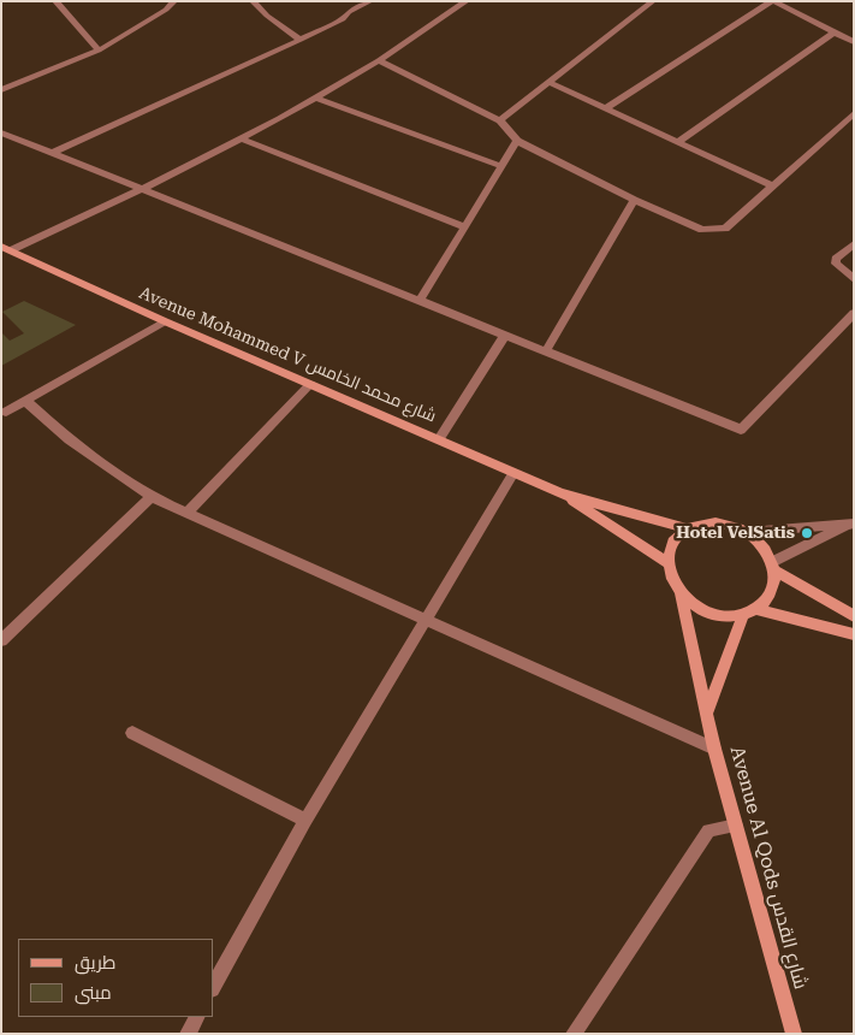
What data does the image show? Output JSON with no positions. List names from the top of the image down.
{
  "streets": {
    "main road": ["Avenue Mohammed V شارع محمد الخامس", "Avenue Al Qods شارع القدس"]
  },
  "crossings": [
    ["Avenue Mohammed V شارع محمد الخامس", "Avenue Al Qods شارع القدس"]
  ],
  "places": ["Hotel VelSatis"],
  "legend": ["طريق", "مبنى"]
}
